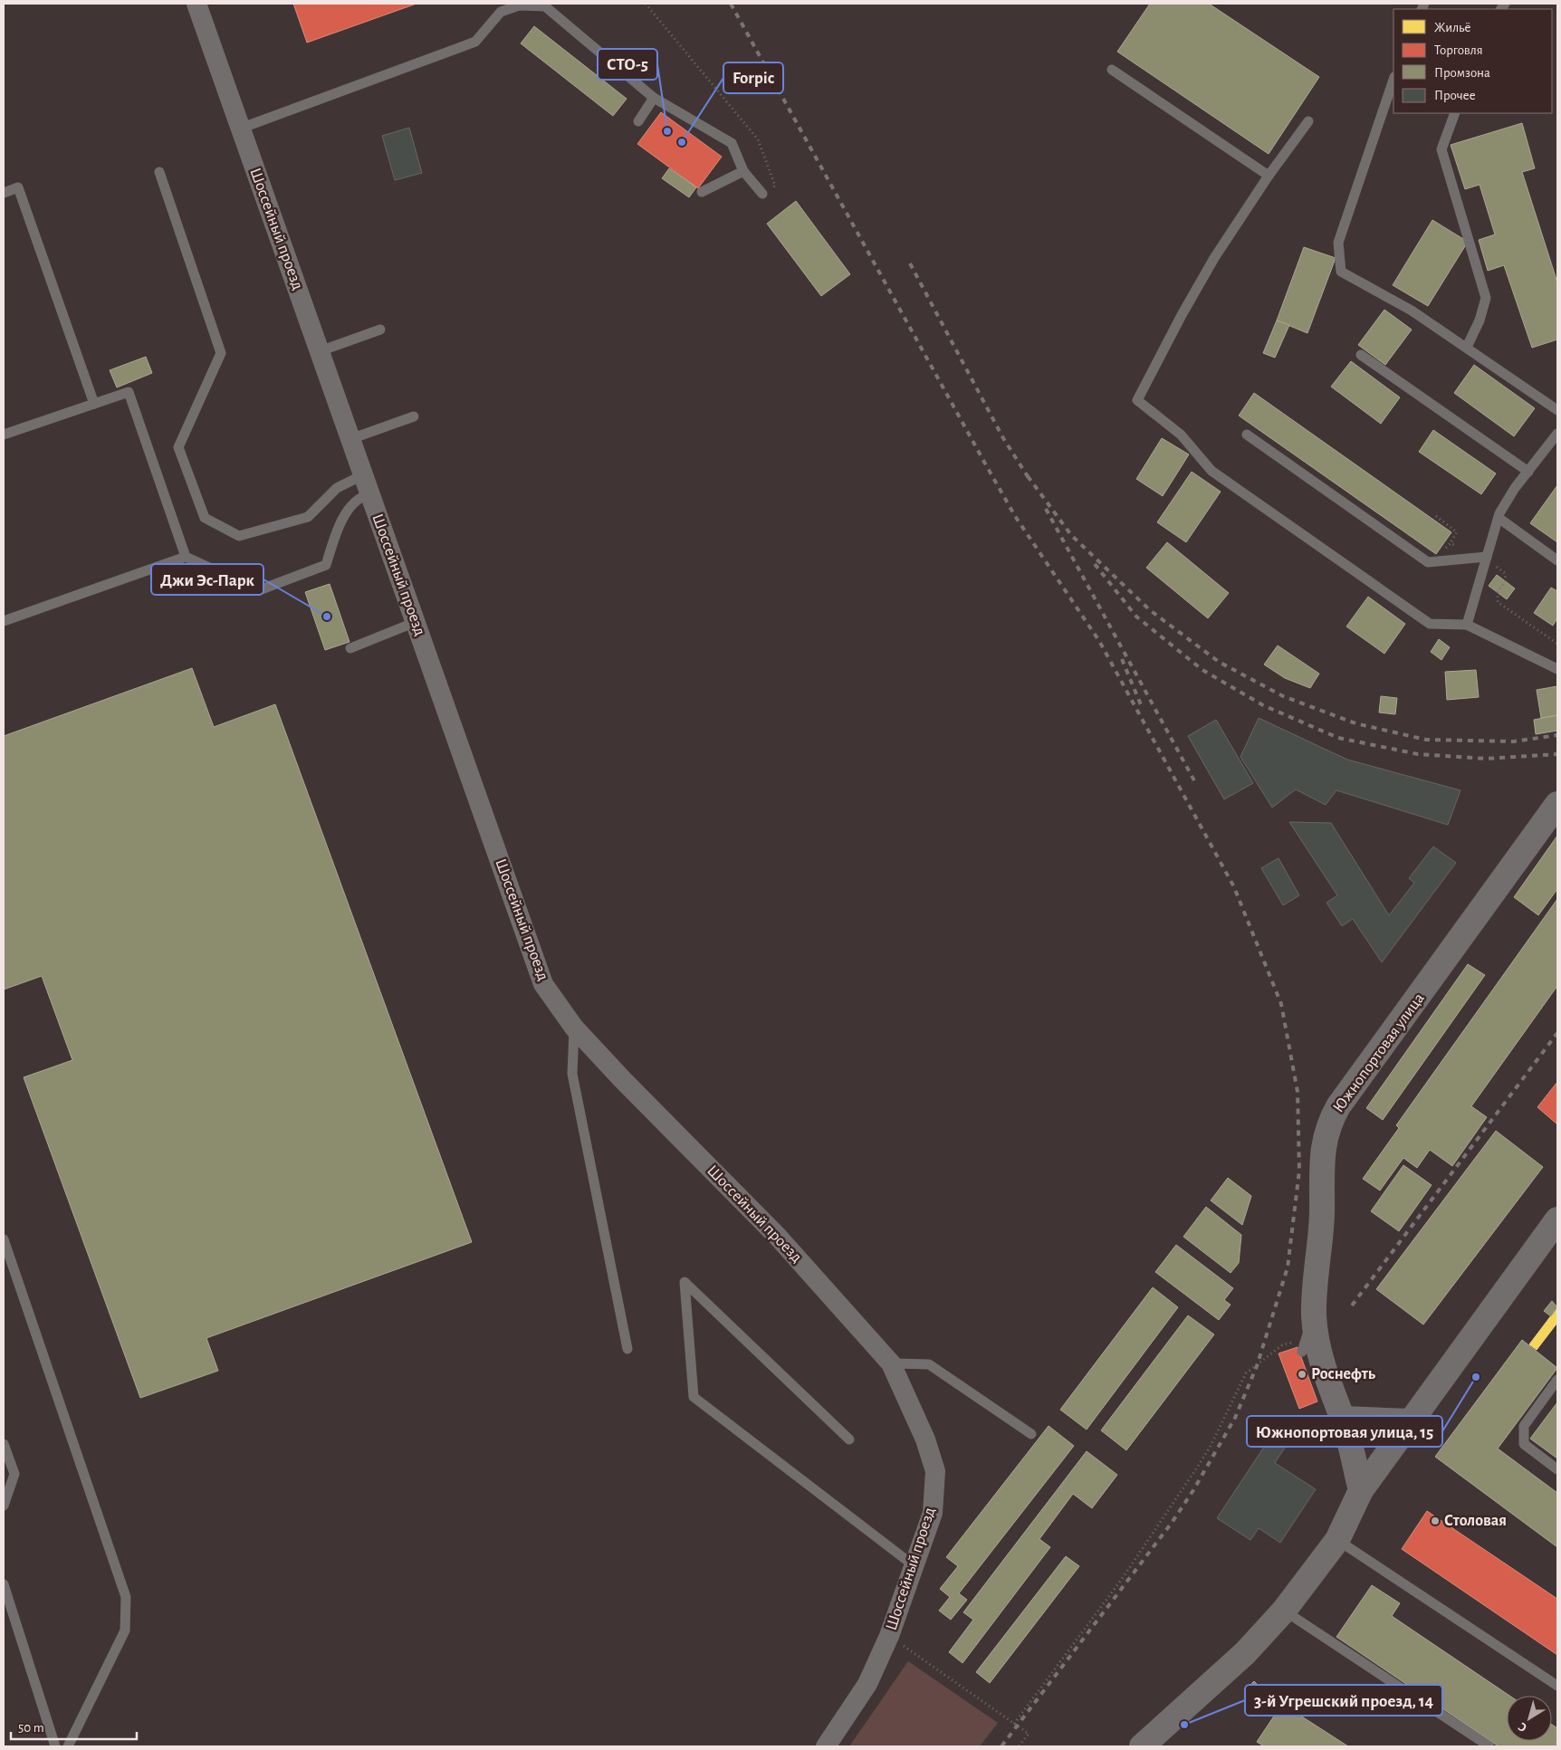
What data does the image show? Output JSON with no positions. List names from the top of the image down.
{
  "streets": {
    "street": ["Шоссейный проезд", "Южнопортовая улица"]
  },
  "places": [
    "СТО-5",
    "Forpic",
    "Джи Эс-Парк",
    "Роснефть",
    "Южнопортовая улица, 15",
    "Столовая",
    "3-й Угрешский проезд, 14"
  ],
  "legend": [
    "Жильё",
    "Торговля",
    "Промзона",
    "Прочее"
  ],
  "scale_bar": "50 m",
  "north": "bottom left"
}
